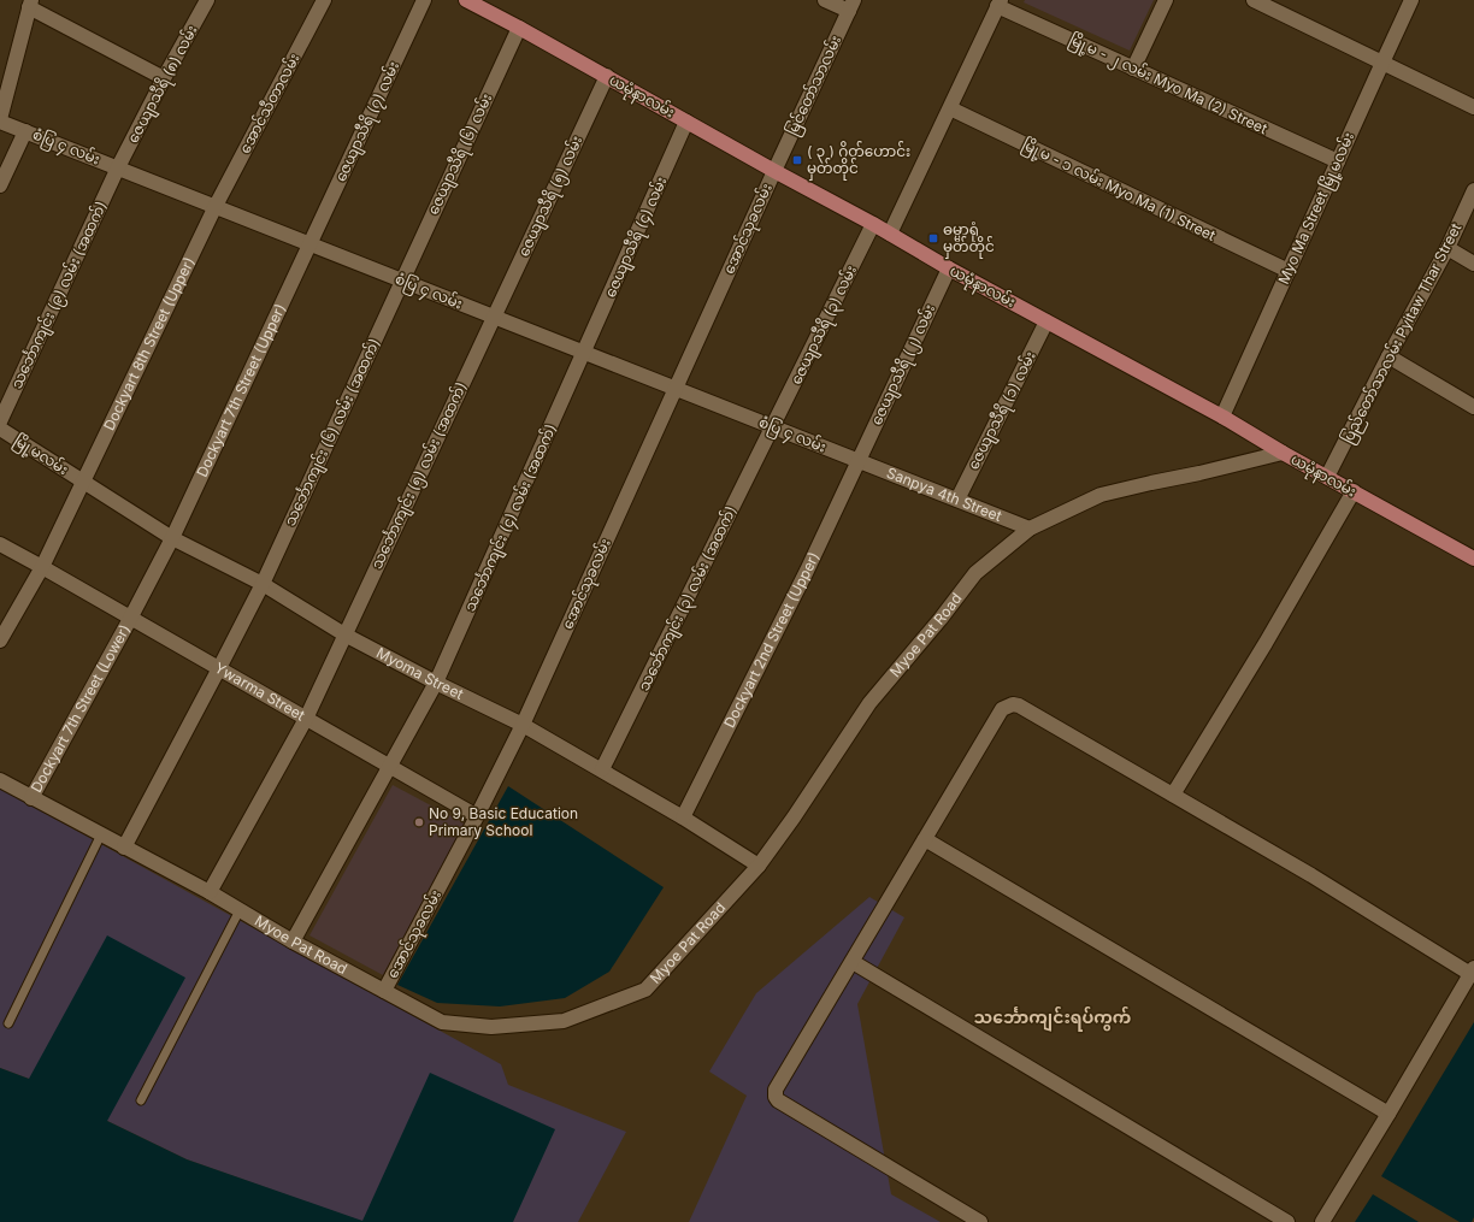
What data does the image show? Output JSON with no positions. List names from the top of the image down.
{
  "streets": {
    "main road": ["ယမုံနာလမ်း"],
    "street": [
      "ဇေယျာသီရိ (၈) လမ်း",
      "မြို့မ - ၂ လမ်း Myo Ma (2) Street",
      "မြင်တော်သာလမ်း",
      "အောင်သီတာလမ်း",
      "ဇေယျာသီရိ (၇) လမ်း",
      "စံပြ ၄ လမ်း",
      "ဇေယျာသီရိ (၆) လမ်း",
      "မြို့မ - ၁ လမ်း Myo Ma (1) Street",
      "ဇေယျာသီရိ (၅) လမ်း",
      "Myo Ma Street မြို့မလမ်း",
      "အောင်သုခလမ်း",
      "ဇေယျာသီရိ (၄) လမ်း",
      "သင်္ဘောကျင်း (၉) လမ်း (အထက်)",
      "ဇေယျာသီရိ (၃) လမ်း",
      "ပြည်တော်သာလမ်း Pyitaw Thar Street",
      "Dockyart 8th Street (Upper)",
      "ဇေယျာသီရိ (၂) လမ်း",
      "Dockyart 7th Street (Upper)",
      "ဇေယျာသီရိ (၁) လမ်း",
      "သင်္ဘောကျင်း (၆) လမ်း (အထက်)",
      "မြို့မလမ်း",
      "သင်္ဘောကျင်း (၅) လမ်း (အထက်)",
      "Sanpya 4th Street",
      "သင်္ဘောကျင်း (၄) လမ်း (အထက်)",
      "သင်္ဘောကျင်း (၃) လမ်း (အထက်)",
      "Myoe Pat Road",
      "Dockyart 2nd Street (Upper)",
      "Myoma Street",
      "Ywarma Street",
      "Dockyart 7th Street (Lower)"
    ]
  },
  "crossings": [
    ["ဇေယျာသီရိ (၈) လမ်း", "စံပြ ၄ လမ်း"],
    ["ဇေယျာသီရိ (၈) လမ်း", "သင်္ဘောကျင်း (၉) လမ်း (အထက်)"],
    ["မြို့မ - ၂ လမ်း Myo Ma (2) Street", "Myo Ma Street မြို့မလမ်း"],
    ["မြင်တော်သာလမ်း", "ယမုံနာလမ်း"],
    ["မြင်တော်သာလမ်း", "အောင်သုခလမ်း"],
    ["ယမုံနာလမ်း", "ဇေယျာသီရိ (၆) လမ်း"],
    ["ယမုံနာလမ်း", "ဇေယျာသီရိ (၅) လမ်း"],
    ["ယမုံနာလမ်း", "Myo Ma Street မြို့မလမ်း"],
    ["ယမုံနာလမ်း", "အောင်သုခလမ်း"],
    ["ယမုံနာလမ်း", "ဇေယျာသီရိ (၄) လမ်း"],
    ["ယမုံနာလမ်း", "ဇေယျာသီရိ (၃) လမ်း"],
    ["ယမုံနာလမ်း", "ပြည်တော်သာလမ်း Pyitaw Thar Street"],
    ["ယမုံနာလမ်း", "ဇေယျာသီရိ (၂) လမ်း"],
    ["ယမုံနာလမ်း", "ဇေယျာသီရိ (၁) လမ်း"],
    ["ယမုံနာလမ်း", "Myoe Pat Road"],
    ["အောင်သီတာလမ်း", "စံပြ ၄ လမ်း"],
    ["အောင်သီတာလမ်း", "Dockyart 8th Street (Upper)"],
    ["ဇေယျာသီရိ (၇) လမ်း", "စံပြ ၄ လမ်း"],
    ["ဇေယျာသီရိ (၇) လမ်း", "Dockyart 7th Street (Upper)"],
    ["စံပြ ၄ လမ်း", "ဇေယျာသီရိ (၆) လမ်း"],
    ["စံပြ ၄ လမ်း", "ဇေယျာသီရိ (၅) လမ်း"],
    ["စံပြ ၄ လမ်း", "အောင်သုခလမ်း"],
    ["စံပြ ၄ လမ်း", "ဇေယျာသီရိ (၄) လမ်း"],
    ["စံပြ ၄ လမ်း", "သင်္ဘောကျင်း (၉) လမ်း (အထက်)"],
    ["စံပြ ၄ လမ်း", "ဇေယျာသီရိ (၃) လမ်း"],
    ["စံပြ ၄ လမ်း", "Dockyart 8th Street (Upper)"],
    ["စံပြ ၄ လမ်း", "ဇေယျာသီရိ (၂) လမ်း"],
    ["စံပြ ၄ လမ်း", "Dockyart 7th Street (Upper)"],
    ["စံပြ ၄ လမ်း", "သင်္ဘောကျင်း (၆) လမ်း (အထက်)"],
    ["စံပြ ၄ လမ်း", "သင်္ဘောကျင်း (၅) လမ်း (အထက်)"],
    ["စံပြ ၄ လမ်း", "Sanpya 4th Street"],
    ["စံပြ ၄ လမ်း", "သင်္ဘောကျင်း (၄) လမ်း (အထက်)"],
    ["စံပြ ၄ လမ်း", "သင်္ဘောကျင်း (၃) လမ်း (အထက်)"],
    ["စံပြ ၄ လမ်း", "Dockyart 2nd Street (Upper)"],
    ["ဇေယျာသီရိ (၆) လမ်း", "သင်္ဘောကျင်း (၆) လမ်း (အထက်)"],
    ["မြို့မ - ၁ လမ်း Myo Ma (1) Street", "Myo Ma Street မြို့မလမ်း"],
    ["ဇေယျာသီရိ (၅) လမ်း", "သင်္ဘောကျင်း (၅) လမ်း (အထက်)"],
    ["အောင်သုခလမ်း", "Myoe Pat Road"],
    ["အောင်သုခလမ်း", "Myoma Street"],
    ["အောင်သုခလမ်း", "Ywarma Street"],
    ["ဇေယျာသီရိ (၄) လမ်း", "သင်္ဘောကျင်း (၄) လမ်း (အထက်)"],
    ["ဇေယျာသီရိ (၃) လမ်း", "သင်္ဘောကျင်း (၃) လမ်း (အထက်)"],
    ["Dockyart 8th Street (Upper)", "မြို့မလမ်း"],
    ["Dockyart 8th Street (Upper)", "Myoma Street"],
    ["Dockyart 8th Street (Upper)", "Ywarma Street"],
    ["ဇေယျာသီရိ (၂) လမ်း", "Sanpya 4th Street"],
    ["ဇေယျာသီရိ (၂) လမ်း", "Dockyart 2nd Street (Upper)"],
    ["Dockyart 7th Street (Upper)", "Myoma Street"],
    ["Dockyart 7th Street (Upper)", "Ywarma Street"],
    ["Dockyart 7th Street (Upper)", "Dockyart 7th Street (Lower)"],
    ["ဇေယျာသီရိ (၁) လမ်း", "Sanpya 4th Street"],
    ["သင်္ဘောကျင်း (၆) လမ်း (အထက်)", "Myoe Pat Road"],
    ["သင်္ဘောကျင်း (၆) လမ်း (အထက်)", "Myoma Street"],
    ["သင်္ဘောကျင်း (၆) လမ်း (အထက်)", "Ywarma Street"],
    ["မြို့မလမ်း", "Myoma Street"],
    ["သင်္ဘောကျင်း (၅) လမ်း (အထက်)", "Myoe Pat Road"],
    ["သင်္ဘောကျင်း (၅) လမ်း (အထက်)", "Myoma Street"],
    ["သင်္ဘောကျင်း (၅) လမ်း (အထက်)", "Ywarma Street"],
    ["Sanpya 4th Street", "Myoe Pat Road"],
    ["Sanpya 4th Street", "Dockyart 2nd Street (Upper)"],
    ["သင်္ဘောကျင်း (၄) လမ်း (အထက်)", "Myoe Pat Road"],
    ["သင်္ဘောကျင်း (၄) လမ်း (အထက်)", "Myoma Street"],
    ["သင်္ဘောကျင်း (၄) လမ်း (အထက်)", "Ywarma Street"],
    ["သင်္ဘောကျင်း (၃) လမ်း (အထက်)", "Myoma Street"],
    ["Myoe Pat Road", "Myoma Street"],
    ["Myoe Pat Road", "Dockyart 7th Street (Lower)"],
    ["Dockyart 2nd Street (Upper)", "Myoma Street"],
    ["Ywarma Street", "Dockyart 7th Street (Lower)"]
  ],
  "districts": ["သင်္ဘောကျင်းရပ်ကွက်"],
  "places": {
    "transit": ["( ၃ ) ဂိတ်ဟောင်း မှတ်တိုင်", "ဓမ္မာရုံ မှတ်တိုင်"],
    "other": ["No 9, Basic Education Primary School"]
  }
}
